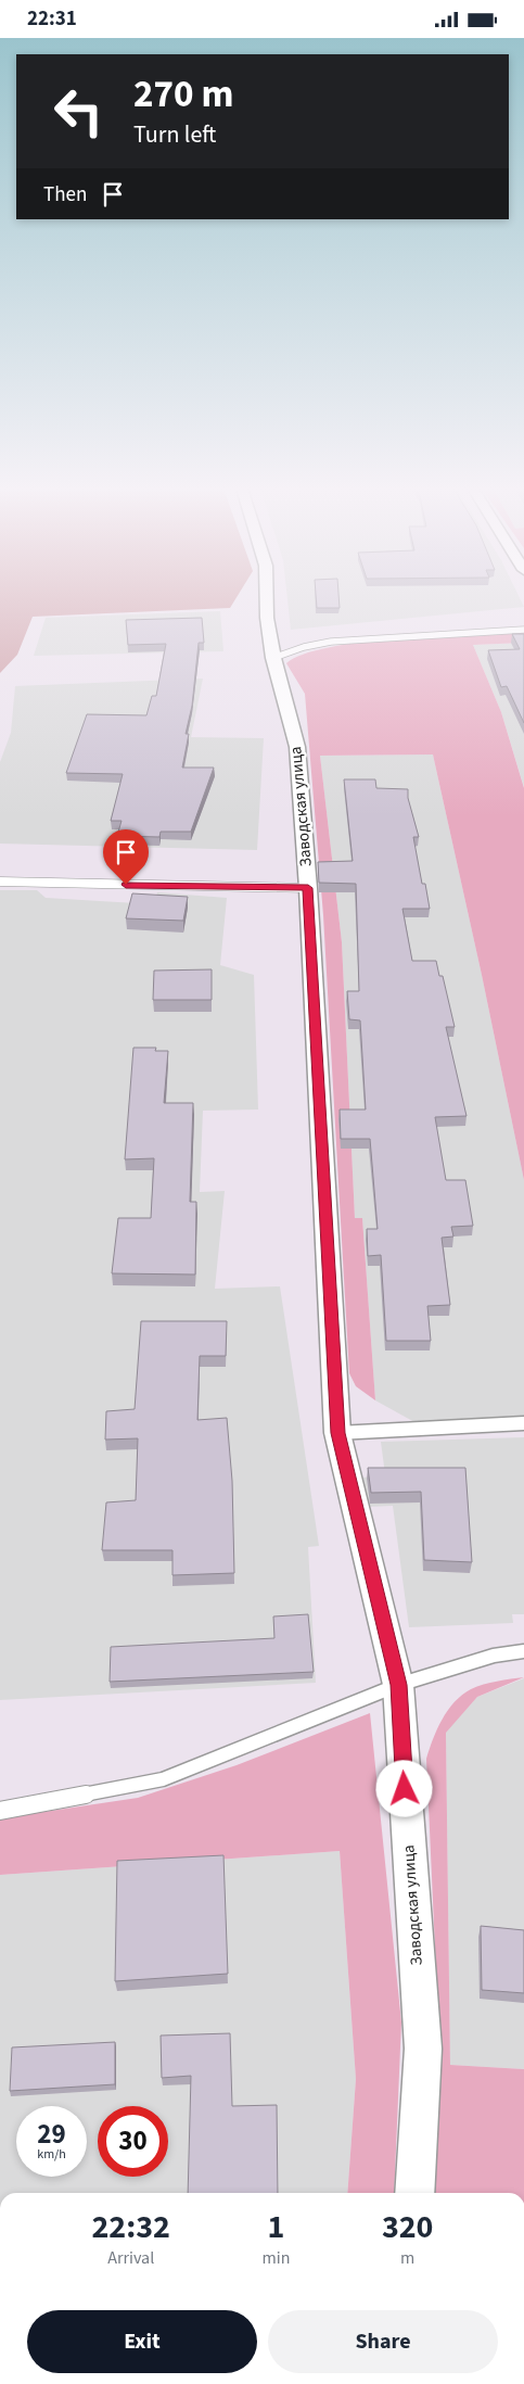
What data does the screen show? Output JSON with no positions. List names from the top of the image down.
{
  "streets": {
    "street": ["Заводская улица"]
  },
  "page": {
    "status": "22:31",
    "turn": ["270 m", "Turn left"],
    "then": "Then",
    "speed": "29 km/h",
    "limit": "30",
    "eta": [
      "22:32",
      "Arrival",
      "1",
      "min",
      "320",
      "m"
    ],
    "buttons": ["Exit", "Share"]
  }
}
